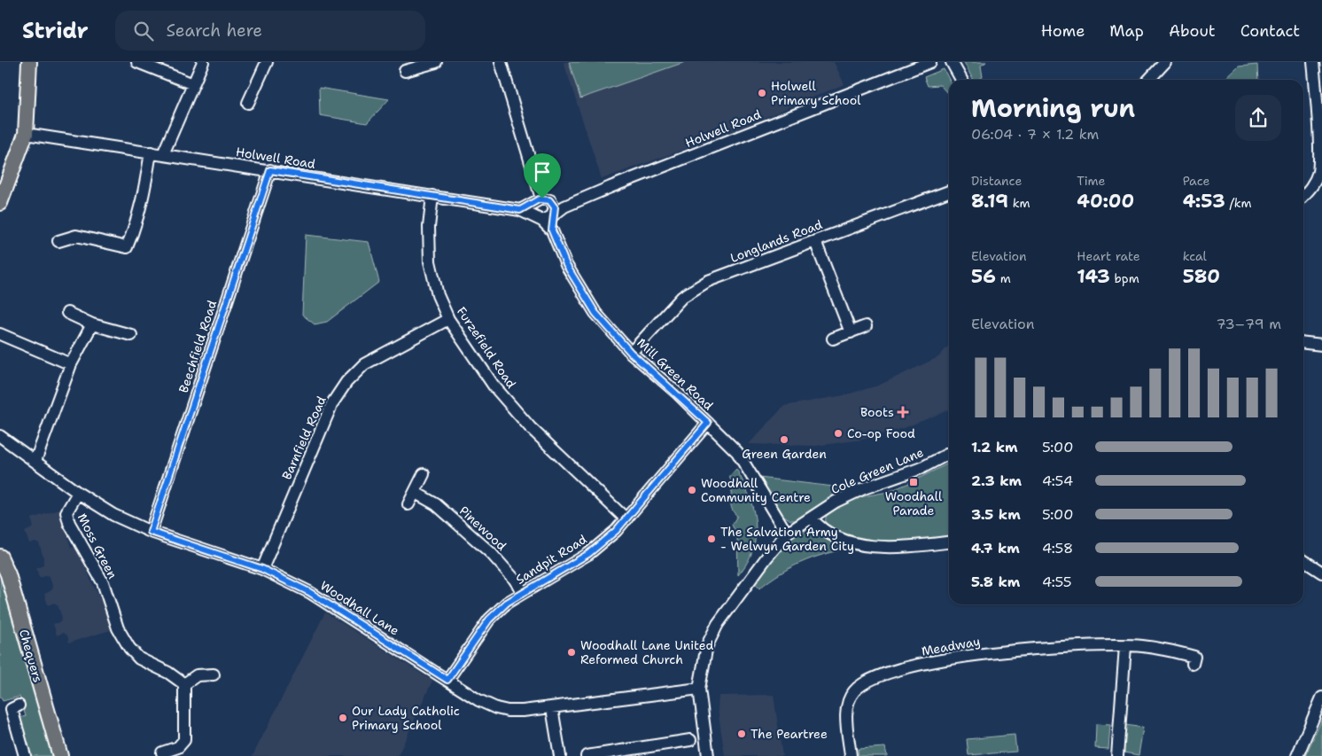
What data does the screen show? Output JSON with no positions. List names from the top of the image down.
{
  "streets": {
    "main road": ["Chequers"],
    "street": [
      "Holwell Road",
      "Longlands Road",
      "Beechfield Road",
      "Furzefield Road",
      "Mill Green Road",
      "Barnfield Road",
      "Cole Green Lane",
      "Pinewood",
      "Moss Green",
      "Sandpit Road",
      "Woodhall Lane",
      "Meadway"
    ]
  },
  "crossings": [
    ["Holwell Road", "Beechfield Road"],
    ["Holwell Road", "Furzefield Road"],
    ["Holwell Road", "Mill Green Road"],
    ["Longlands Road", "Mill Green Road"],
    ["Beechfield Road", "Woodhall Lane"],
    ["Furzefield Road", "Barnfield Road"],
    ["Furzefield Road", "Sandpit Road"],
    ["Mill Green Road", "Cole Green Lane"],
    ["Mill Green Road", "Sandpit Road"],
    ["Barnfield Road", "Woodhall Lane"],
    ["Cole Green Lane", "Woodhall Lane"],
    ["Pinewood", "Sandpit Road"],
    ["Moss Green", "Woodhall Lane"],
    ["Sandpit Road", "Woodhall Lane"]
  ],
  "places": {
    "other": [
      "Holwell Primary School",
      "Co-op Food",
      "Green Garden",
      "Woodhall Community Centre",
      "The Salvation Army - Welwyn Garden City",
      "Woodhall Lane United Reformed Church",
      "Our Lady Catholic Primary School",
      "The Peartree"
    ],
    "health": ["Boots"],
    "transit": ["Woodhall Parade"]
  },
  "page": {
    "header": "Stridr",
    "search": "Search here",
    "nav": [
      "Home",
      "Map",
      "About",
      "Contact"
    ],
    "heading": ["Morning run", "06:04 · 7 × 1.2 km"],
    "stats": [
      ["Distance", "8.19 km"],
      ["Time", "40:00"],
      ["Pace", "4:53 /km"],
      ["Elevation", "56 m"],
      ["Heart rate", "143 bpm"],
      ["kcal", "580"]
    ],
    "chart": ["Elevation", "73–79 m"],
    "list": [
      {
        "name": "1.2 km",
        "note": "5:00"
      },
      {
        "name": "2.3 km",
        "note": "4:54"
      },
      {
        "name": "3.5 km",
        "note": "5:00"
      },
      {
        "name": "4.7 km",
        "note": "4:58"
      },
      {
        "name": "5.8 km",
        "note": "4:55"
      }
    ]
  }
}
